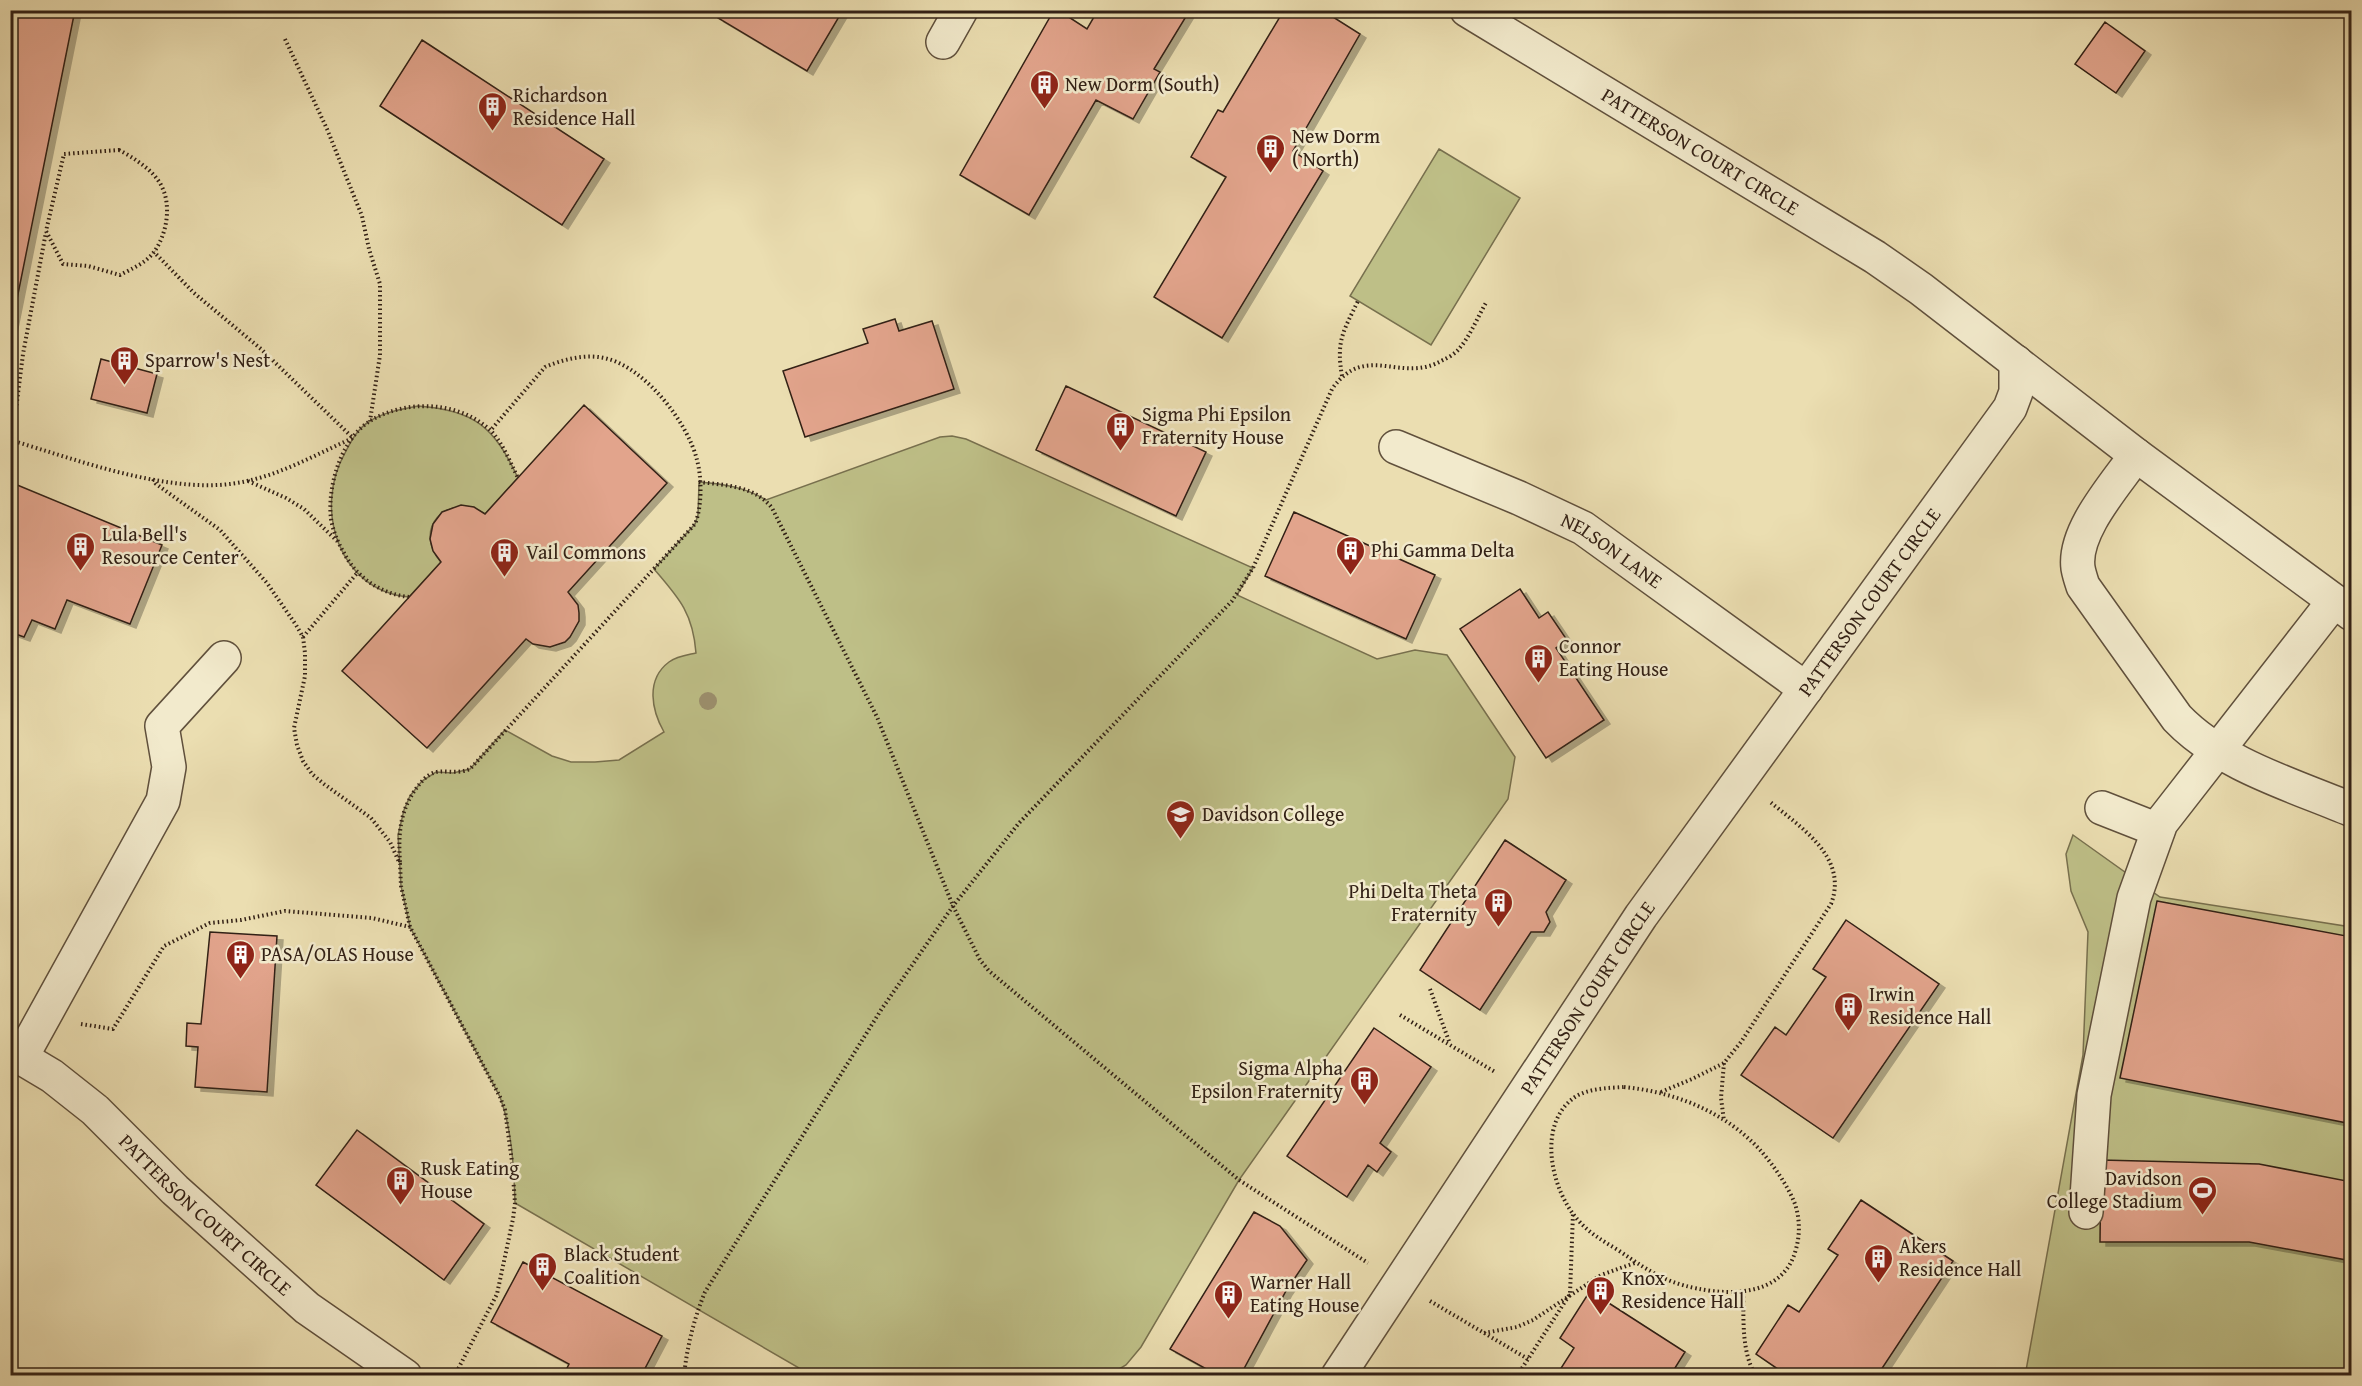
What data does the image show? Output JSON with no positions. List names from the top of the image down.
{
  "streets": {
    "street": ["PATTERSON COURT CIRCLE", "NELSON LANE"]
  },
  "crossings": [
    ["PATTERSON COURT CIRCLE", "NELSON LANE"]
  ],
  "places": {
    "building": [
      "New Dorm (South)",
      "Richardson Residence Hall",
      "New Dorm ( North)",
      "Sparrow's Nest",
      "Sigma Phi Epsilon Fraternity House",
      "Lula Bell's Resource Center",
      "Phi Gamma Delta",
      "Vail Commons",
      "Connor Eating House",
      "Phi Delta Theta Fraternity",
      "PASA/OLAS House",
      "Irwin Residence Hall",
      "Sigma Alpha Epsilon Fraternity",
      "Rusk Eating House",
      "Akers Residence Hall",
      "Black Student Coalition",
      "Knox Residence Hall",
      "Warner Hall Eating House"
    ],
    "school or university": ["Davidson College"],
    "sports": ["Davidson College Stadium"]
  }
}
